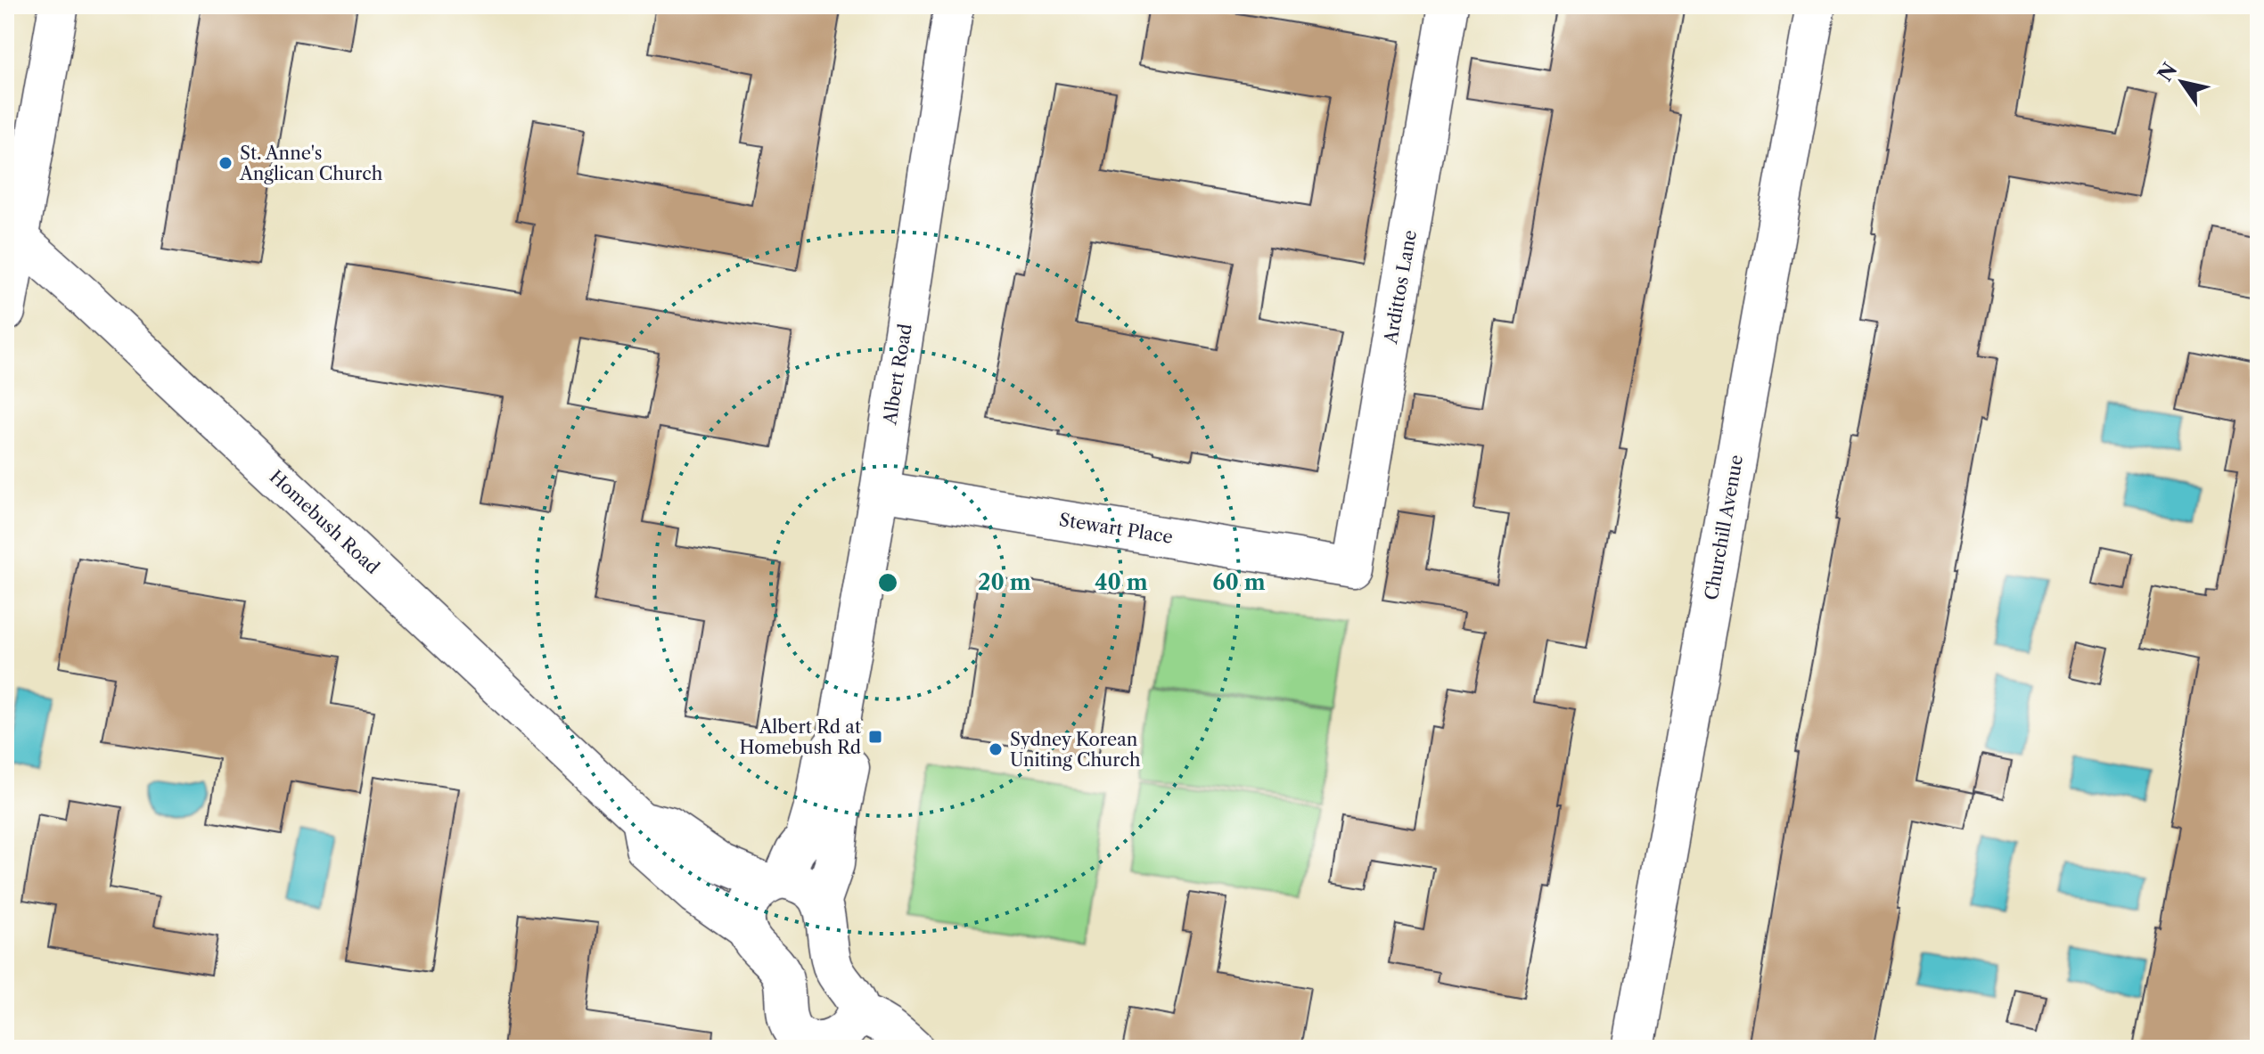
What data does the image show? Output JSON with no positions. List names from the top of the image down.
{
  "streets": {
    "street": [
      "Ardittos Lane",
      "Albert Road",
      "Homebush Road",
      "Churchill Avenue",
      "Stewart Place"
    ]
  },
  "crossings": [
    ["Ardittos Lane", "Stewart Place"],
    ["Albert Road", "Homebush Road"],
    ["Albert Road", "Stewart Place"]
  ],
  "places": {
    "other": ["St. Anne's Anglican Church", "Sydney Korean Uniting Church"],
    "transit": ["Albert Rd at Homebush Rd"]
  },
  "north": "top left",
  "rings": ["20 m", "40 m", "60 m"]
}
